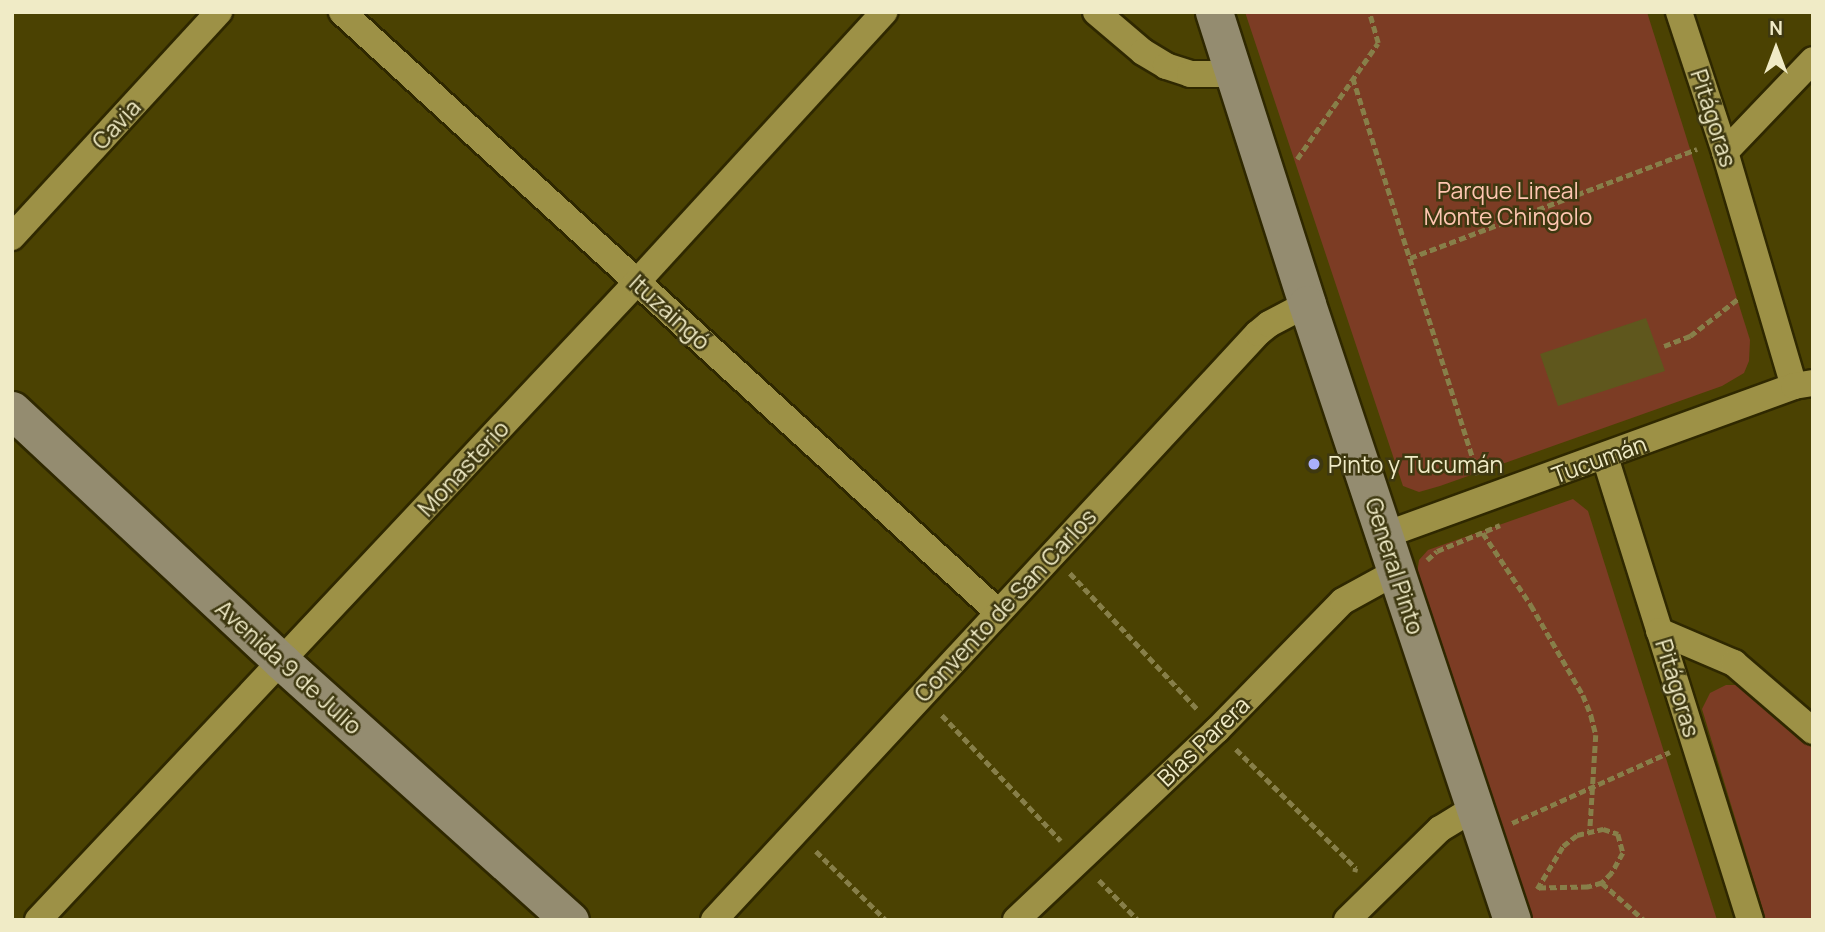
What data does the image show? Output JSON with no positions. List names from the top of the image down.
{
  "streets": {
    "main road": ["General Pinto", "Avenida 9 de Julio"],
    "street": [
      "Pitágoras",
      "Cavia",
      "Ituzaingó",
      "Tucumán",
      "Monasterio",
      "Convento de San Carlos",
      "Blas Parera"
    ]
  },
  "crossings": [
    ["Pitágoras", "Tucumán"],
    ["Ituzaingó", "Monasterio"],
    ["Ituzaingó", "Convento de San Carlos"],
    ["Tucumán", "General Pinto"],
    ["Monasterio", "Avenida 9 de Julio"],
    ["General Pinto", "Convento de San Carlos"],
    ["General Pinto", "Blas Parera"]
  ],
  "parks": ["Parque Lineal Monte Chingolo"],
  "places": ["Pinto y Tucumán"],
  "north": "top"
}
